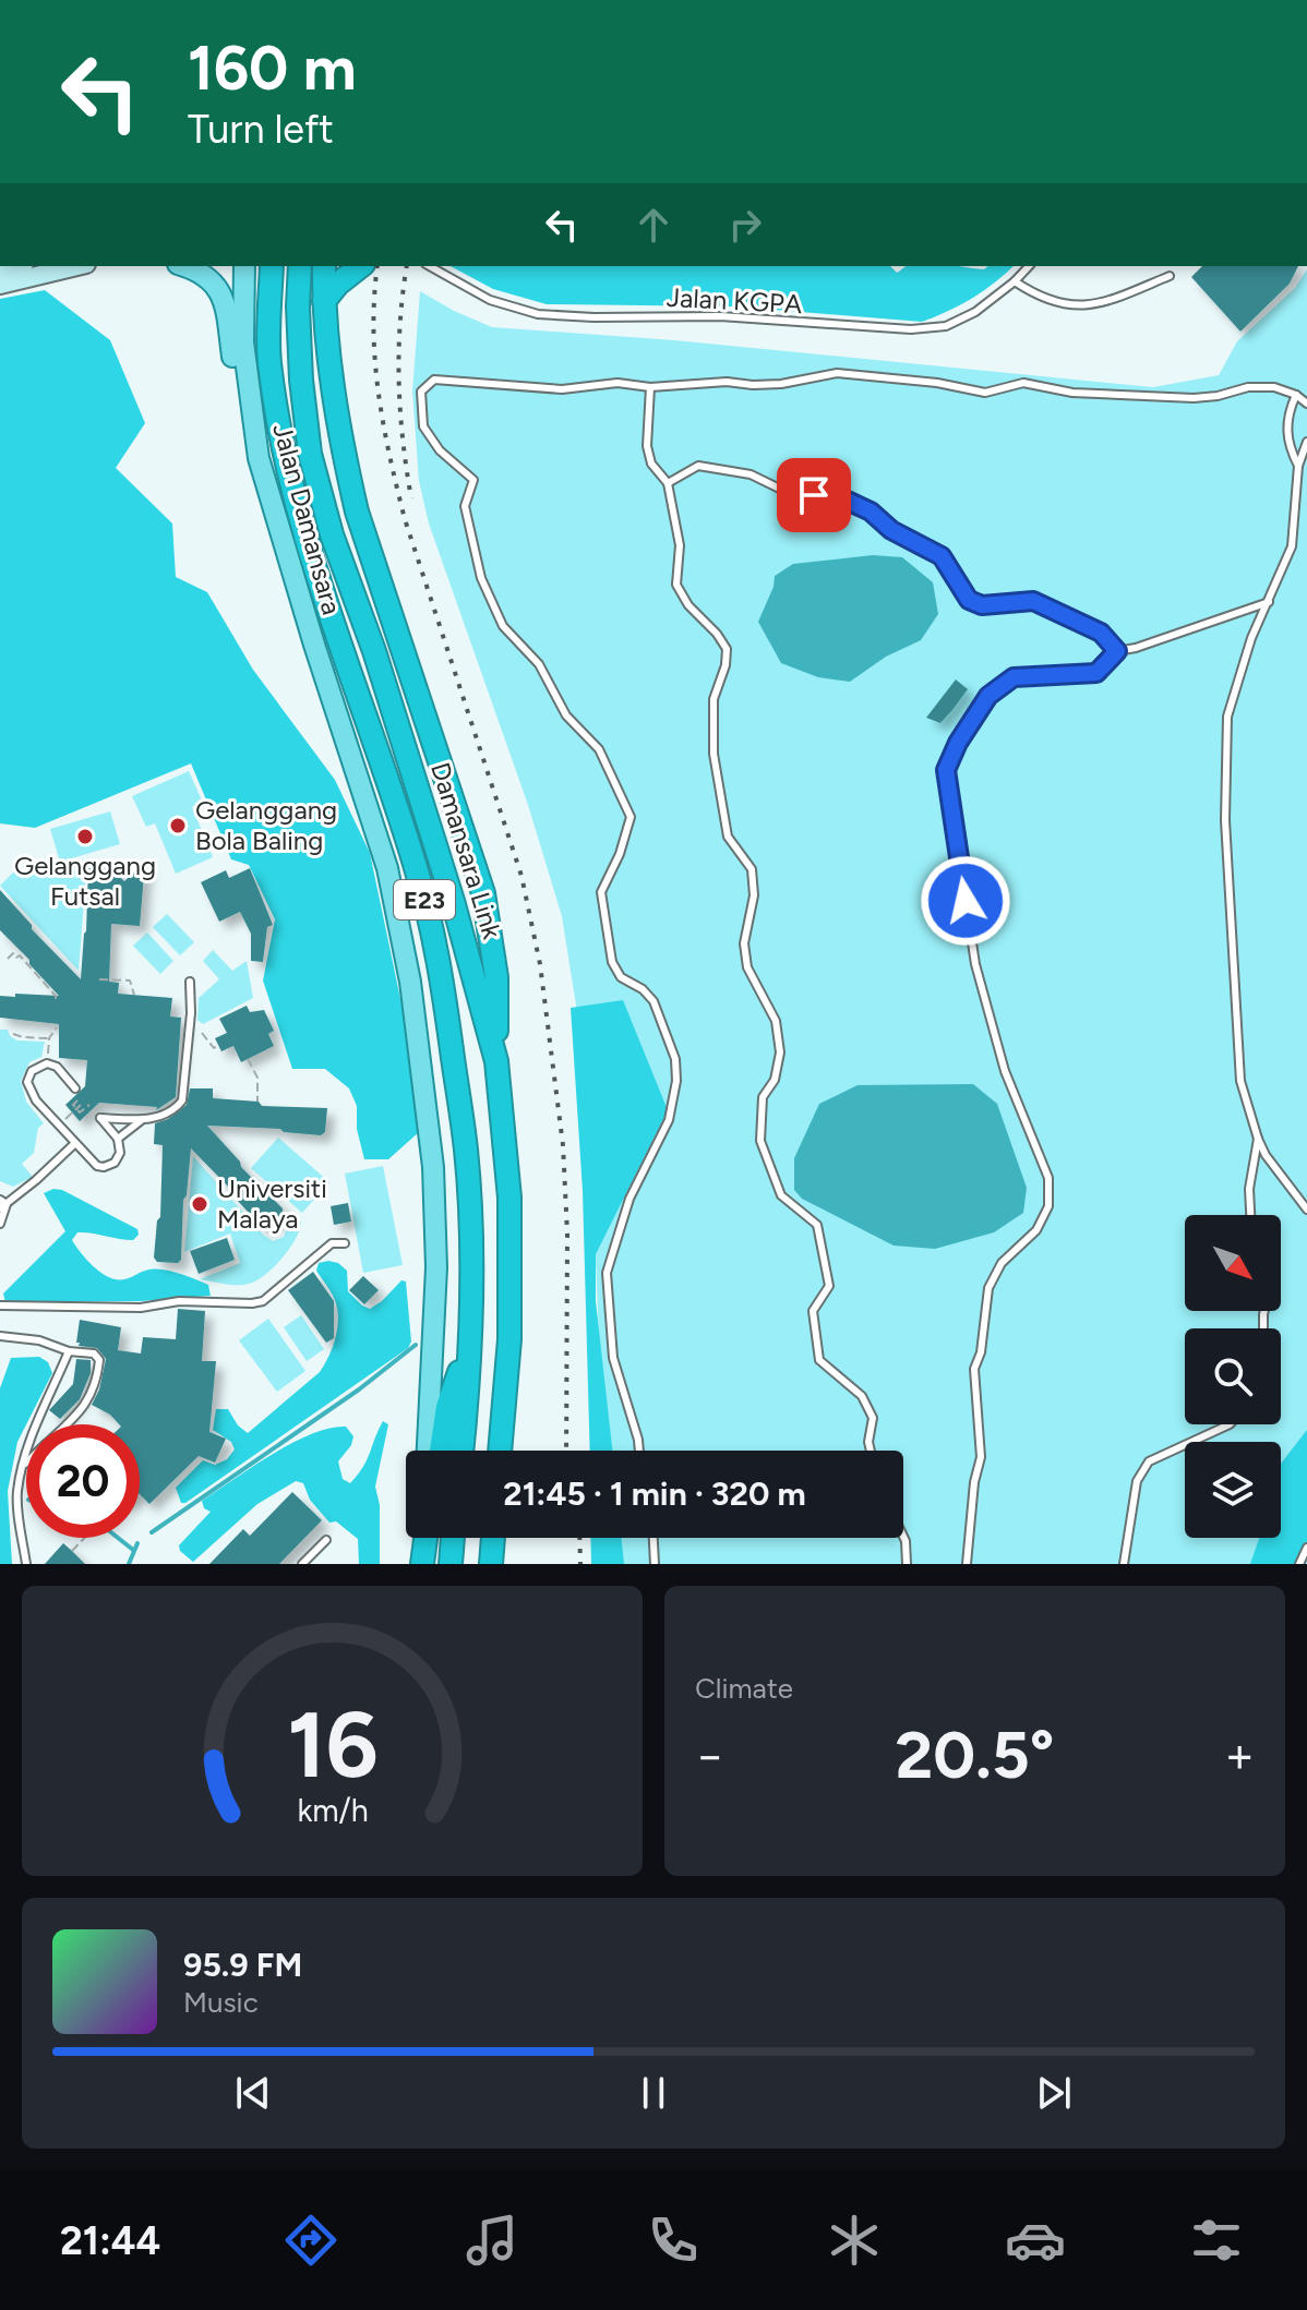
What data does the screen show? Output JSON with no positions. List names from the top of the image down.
{
  "streets": {
    "highway": ["Damansara Link", "E23"],
    "main road": ["Jalan Damansara"],
    "lane": ["Jalan KGPA"]
  },
  "places": ["Gelanggang Bola Baling", "Gelanggang Futsal", "Universiti Malaya"],
  "north": "bottom right",
  "page": {
    "turn": ["160 m", "Turn left"],
    "limit": "20",
    "trip": "21:45 · 1 min · 320 m",
    "tile": "Climate",
    "heat": ["−", "20.5°", "+"],
    "song": ["95.9 FM", "Music"],
    "tabs": "21:44",
    "gauge": ["16", "km/h"]
  }
}
